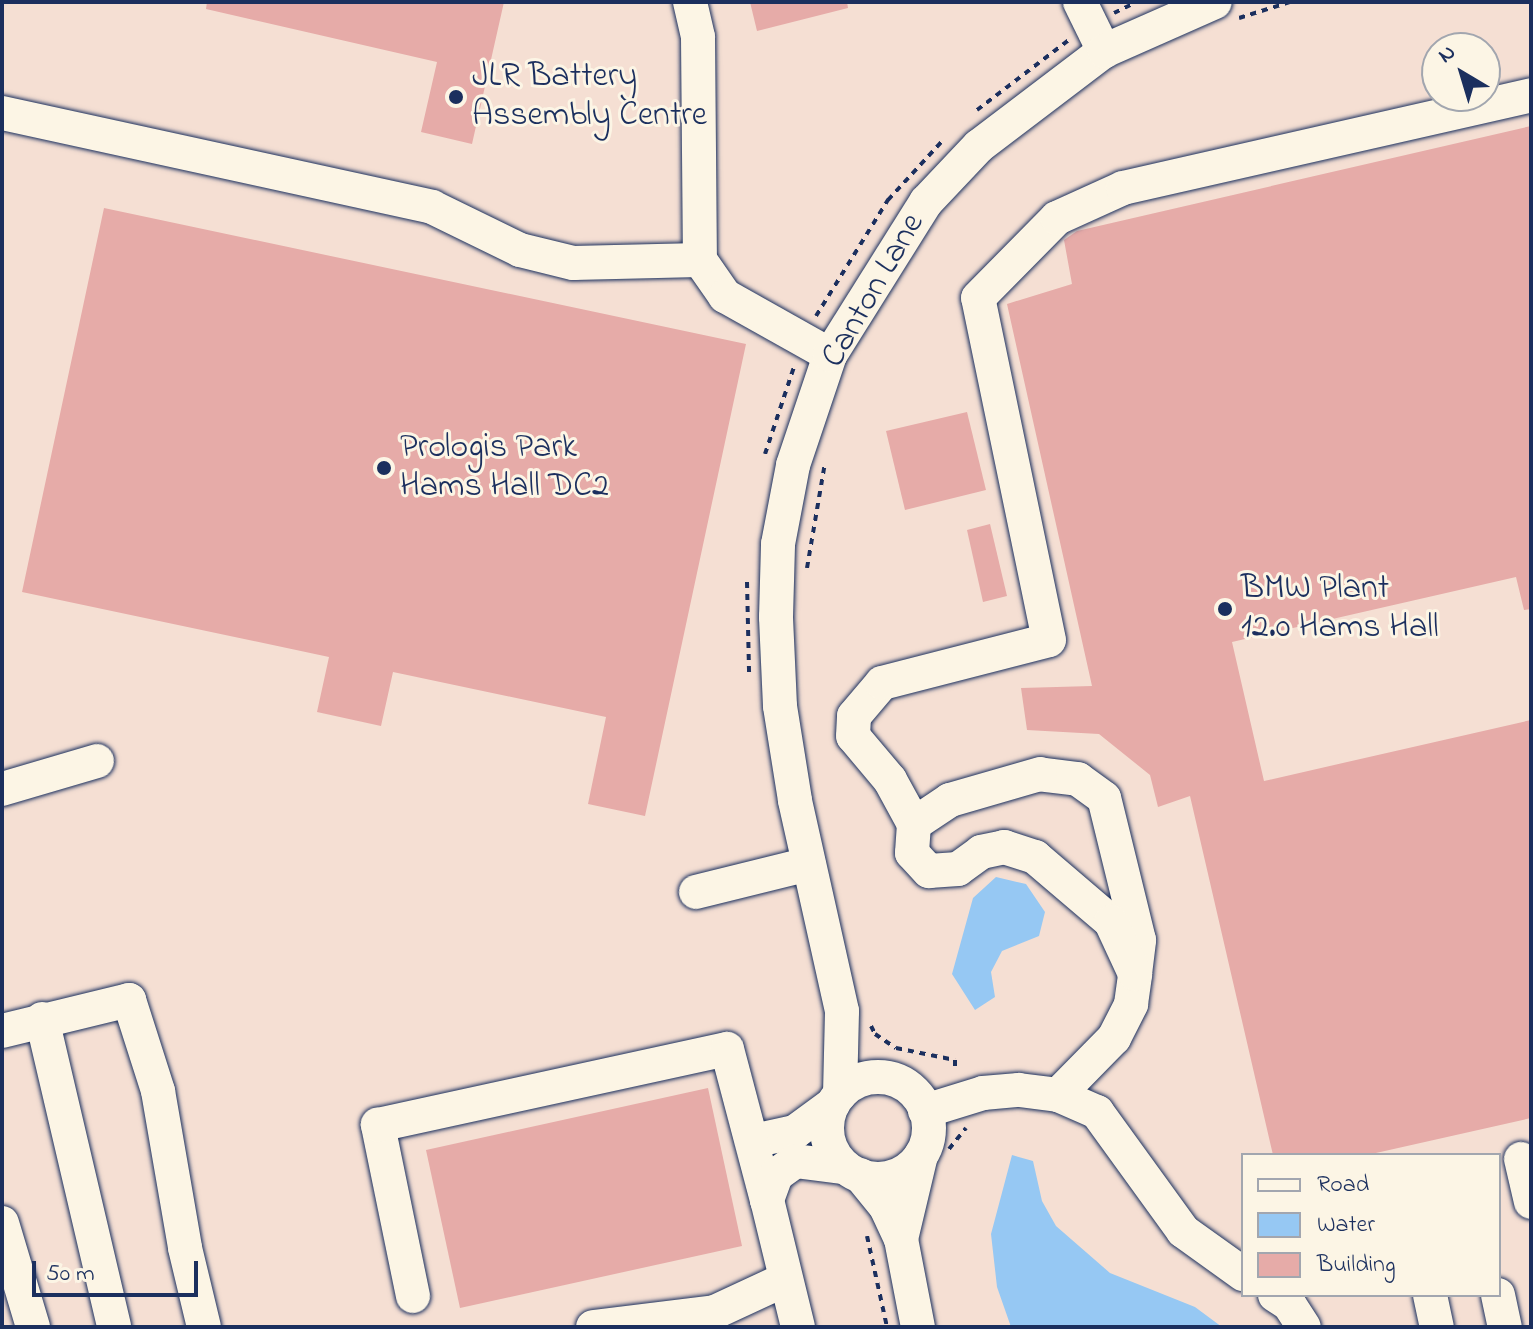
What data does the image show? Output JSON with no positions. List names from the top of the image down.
{
  "streets": {
    "street": ["Canton Lane"]
  },
  "places": ["JLR Battery Assembly Centre", "Prologis Park Hams Hall DC2", "BMW Plant 12.0 Hams Hall"],
  "legend": ["Road", "Water", "Building"],
  "scale_bar": "50 m",
  "north": "top left"
}
